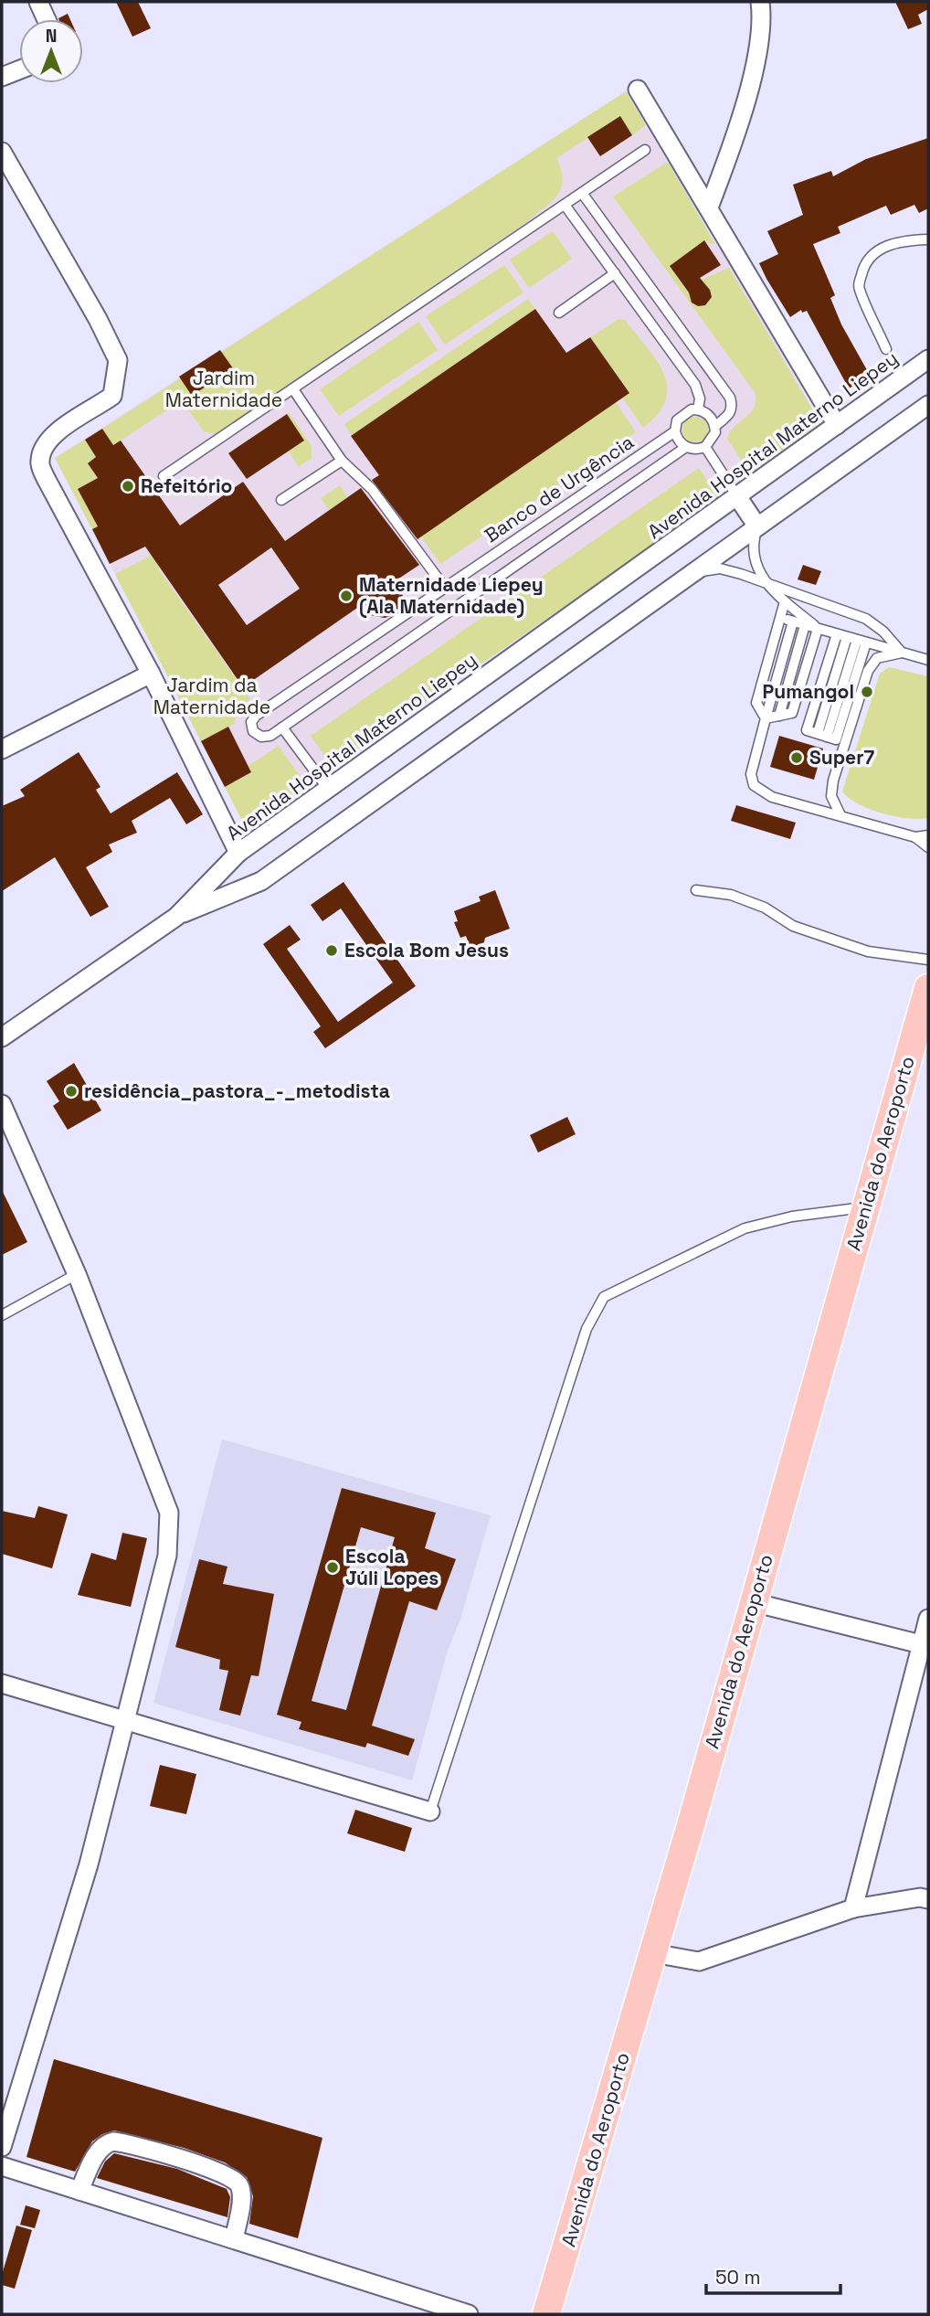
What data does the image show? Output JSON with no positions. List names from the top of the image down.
{
  "streets": {
    "main road": ["Avenida do Aeroporto"],
    "street": ["Avenida Hospital Materno Liepey"],
    "lane": ["Banco de Urgência"]
  },
  "parks": ["Jardim Maternidade", "Jardim da Maternidade"],
  "places": [
    "Refeitório",
    "Maternidade Liepey (Ala Maternidade)",
    "Pumangol",
    "Super7",
    "Escola Bom Jesus",
    "residência_pastora_-_metodista",
    "Escola Júli Lopes"
  ],
  "scale_bar": "50 m",
  "north": "top"
}
